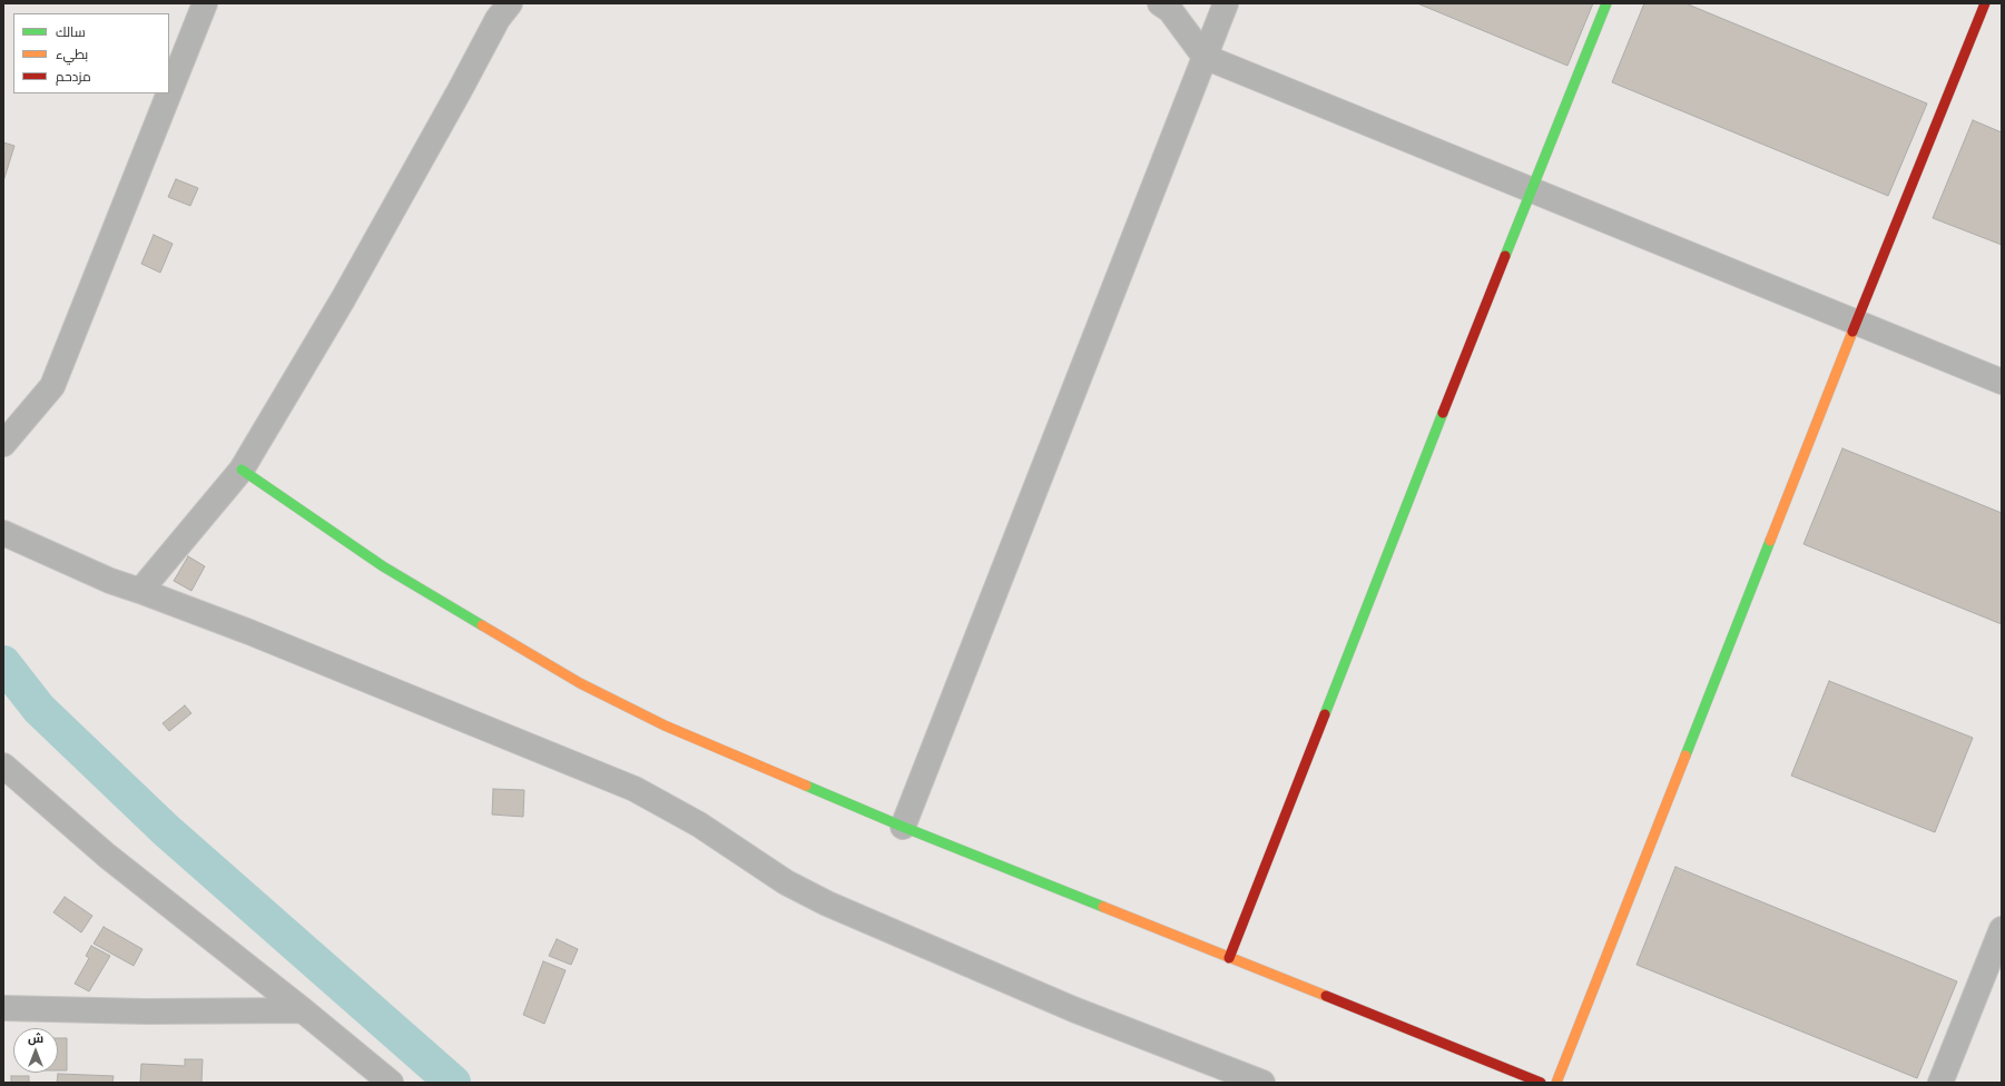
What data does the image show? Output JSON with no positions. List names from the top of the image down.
{
  "legend": ["سالك", "بطيء", "مزدحم"],
  "north": "top"
}
